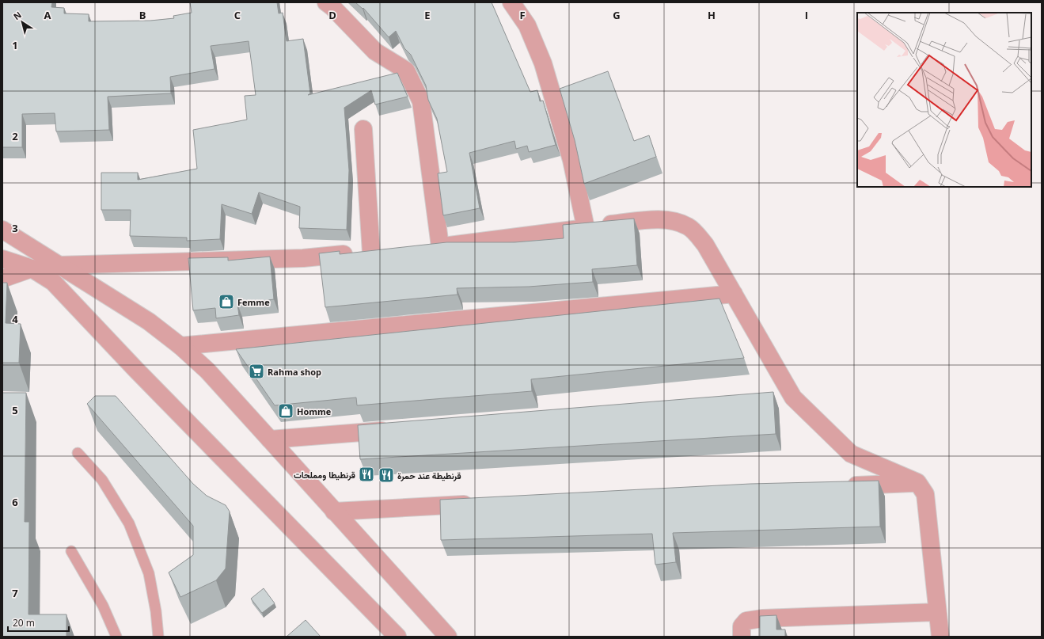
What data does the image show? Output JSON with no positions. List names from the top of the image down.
{
  "places": {
    "shop": ["Femme", "Homme"],
    "supermarket": ["Rahma shop"],
    "restaurant": ["قرنطيطا ومملحات", "قرنطيطة عند حمرة"]
  },
  "scale_bar": "20 m",
  "north": "top left",
  "grid": {
    "columns": [
      "A",
      "B",
      "C",
      "D",
      "E",
      "F",
      "G",
      "H",
      "I"
    ],
    "rows": [
      "1",
      "2",
      "3",
      "4",
      "5",
      "6",
      "7"
    ]
  }
}
